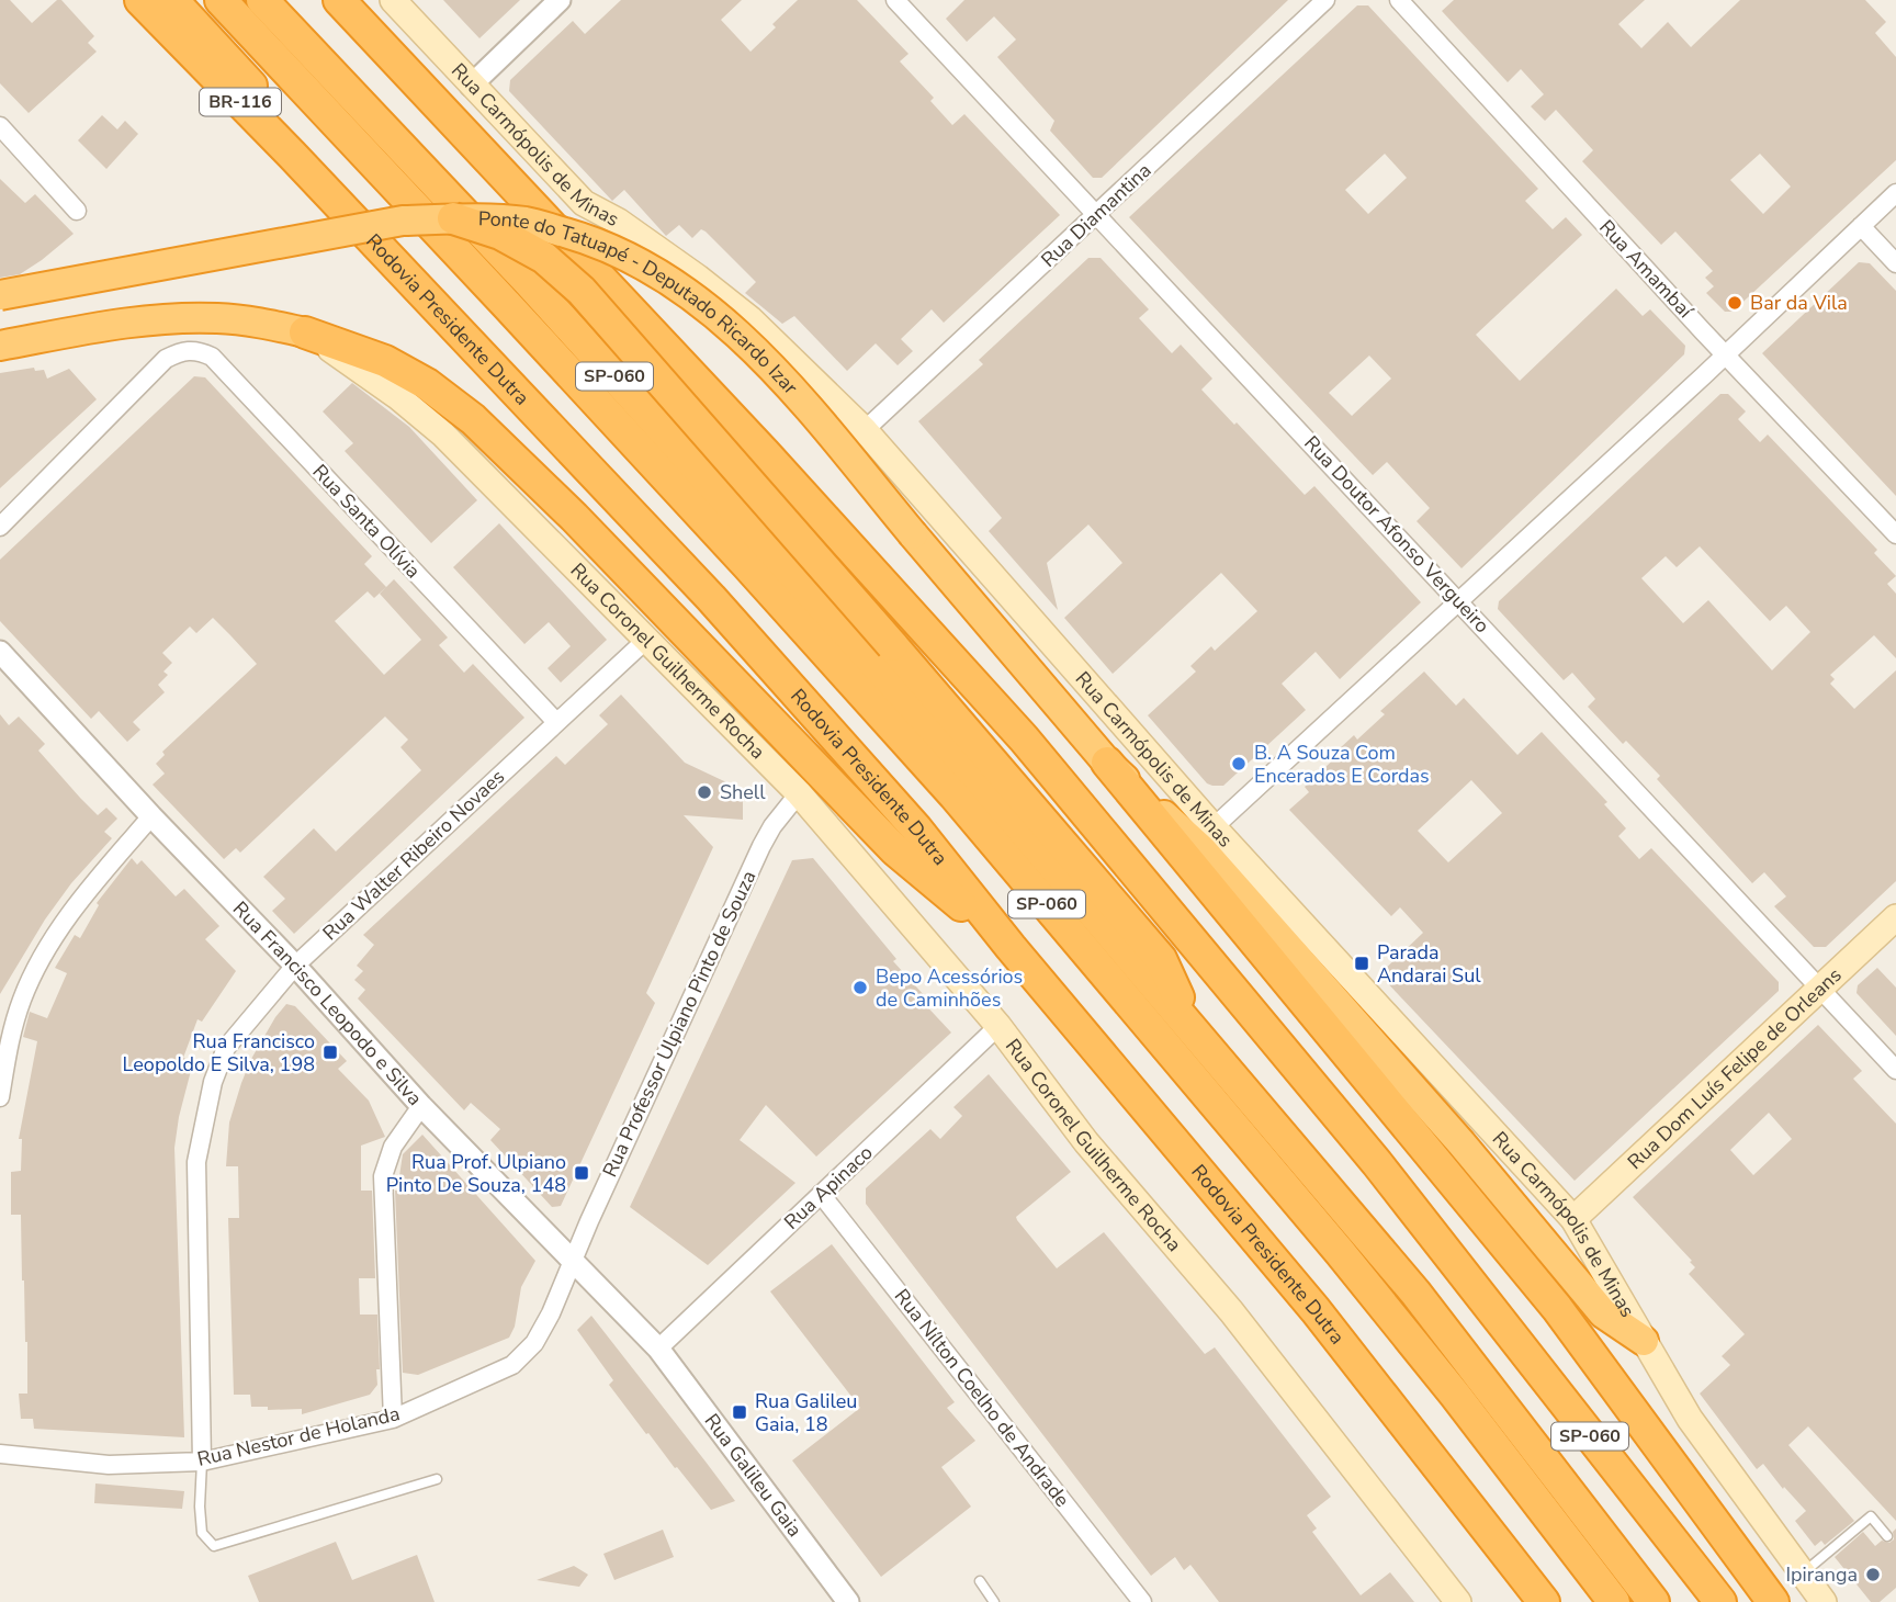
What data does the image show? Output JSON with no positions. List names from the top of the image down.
{
  "streets": {
    "highway": [
      "BR-116",
      "Ponte do Tatuapé - Deputado Ricardo Izar",
      "Rodovia Presidente Dutra",
      "SP-060"
    ],
    "main road": ["Rua Carmópolis de Minas", "Rua Coronel Guilherme Rocha", "Rua Dom Luís Felipe de Orleans"],
    "street": [
      "Rua Diamantina",
      "Rua Amambaí",
      "Rua Santa Olívia",
      "Rua Doutor Afonso Vergueiro",
      "Rua Walter Ribeiro Novaes",
      "Rua Francisco Leopodo e Silva",
      "Rua Professor Ulpiano Pinto de Souza",
      "Rua Apinaco",
      "Rua Nílton Coelho de Andrade",
      "Rua Nestor de Holanda",
      "Rua Galileu Gaia"
    ]
  },
  "crossings": [
    ["Rua Carmópolis de Minas", "Rua Diamantina"],
    ["Rua Carmópolis de Minas", "Ponte do Tatuapé - Deputado Ricardo Izar"],
    ["Rua Carmópolis de Minas", "Rua Dom Luís Felipe de Orleans"],
    ["Rua Diamantina", "Rua Doutor Afonso Vergueiro"],
    ["Rua Santa Olívia", "Rua Walter Ribeiro Novaes"],
    ["Rua Doutor Afonso Vergueiro", "Rua Dom Luís Felipe de Orleans"],
    ["Rua Coronel Guilherme Rocha", "Rua Walter Ribeiro Novaes"],
    ["Rua Coronel Guilherme Rocha", "Rua Professor Ulpiano Pinto de Souza"],
    ["Rua Coronel Guilherme Rocha", "Rua Apinaco"],
    ["Rua Walter Ribeiro Novaes", "Rua Francisco Leopodo e Silva"],
    ["Rua Walter Ribeiro Novaes", "Rua Nestor de Holanda"],
    ["Rua Francisco Leopodo e Silva", "Rua Professor Ulpiano Pinto de Souza"],
    ["Rua Francisco Leopodo e Silva", "Rua Apinaco"],
    ["Rua Francisco Leopodo e Silva", "Rua Nestor de Holanda"],
    ["Rua Francisco Leopodo e Silva", "Rua Galileu Gaia"],
    ["Rua Professor Ulpiano Pinto de Souza", "Rua Nestor de Holanda"],
    ["Rua Apinaco", "Rua Nílton Coelho de Andrade"],
    ["Rua Apinaco", "Rua Galileu Gaia"]
  ],
  "places": {
    "other": [
      "Bar da Vila",
      "B. A Souza Com Encerados E Cordas",
      "Shell",
      "Bepo Acessórios de Caminhões",
      "Ipiranga"
    ],
    "transit": [
      "Parada Andarai Sul",
      "Rua Francisco Leopoldo E Silva, 198",
      "Rua Prof. Ulpiano Pinto De Souza, 148",
      "Rua Galileu Gaia, 18"
    ]
  }
}
